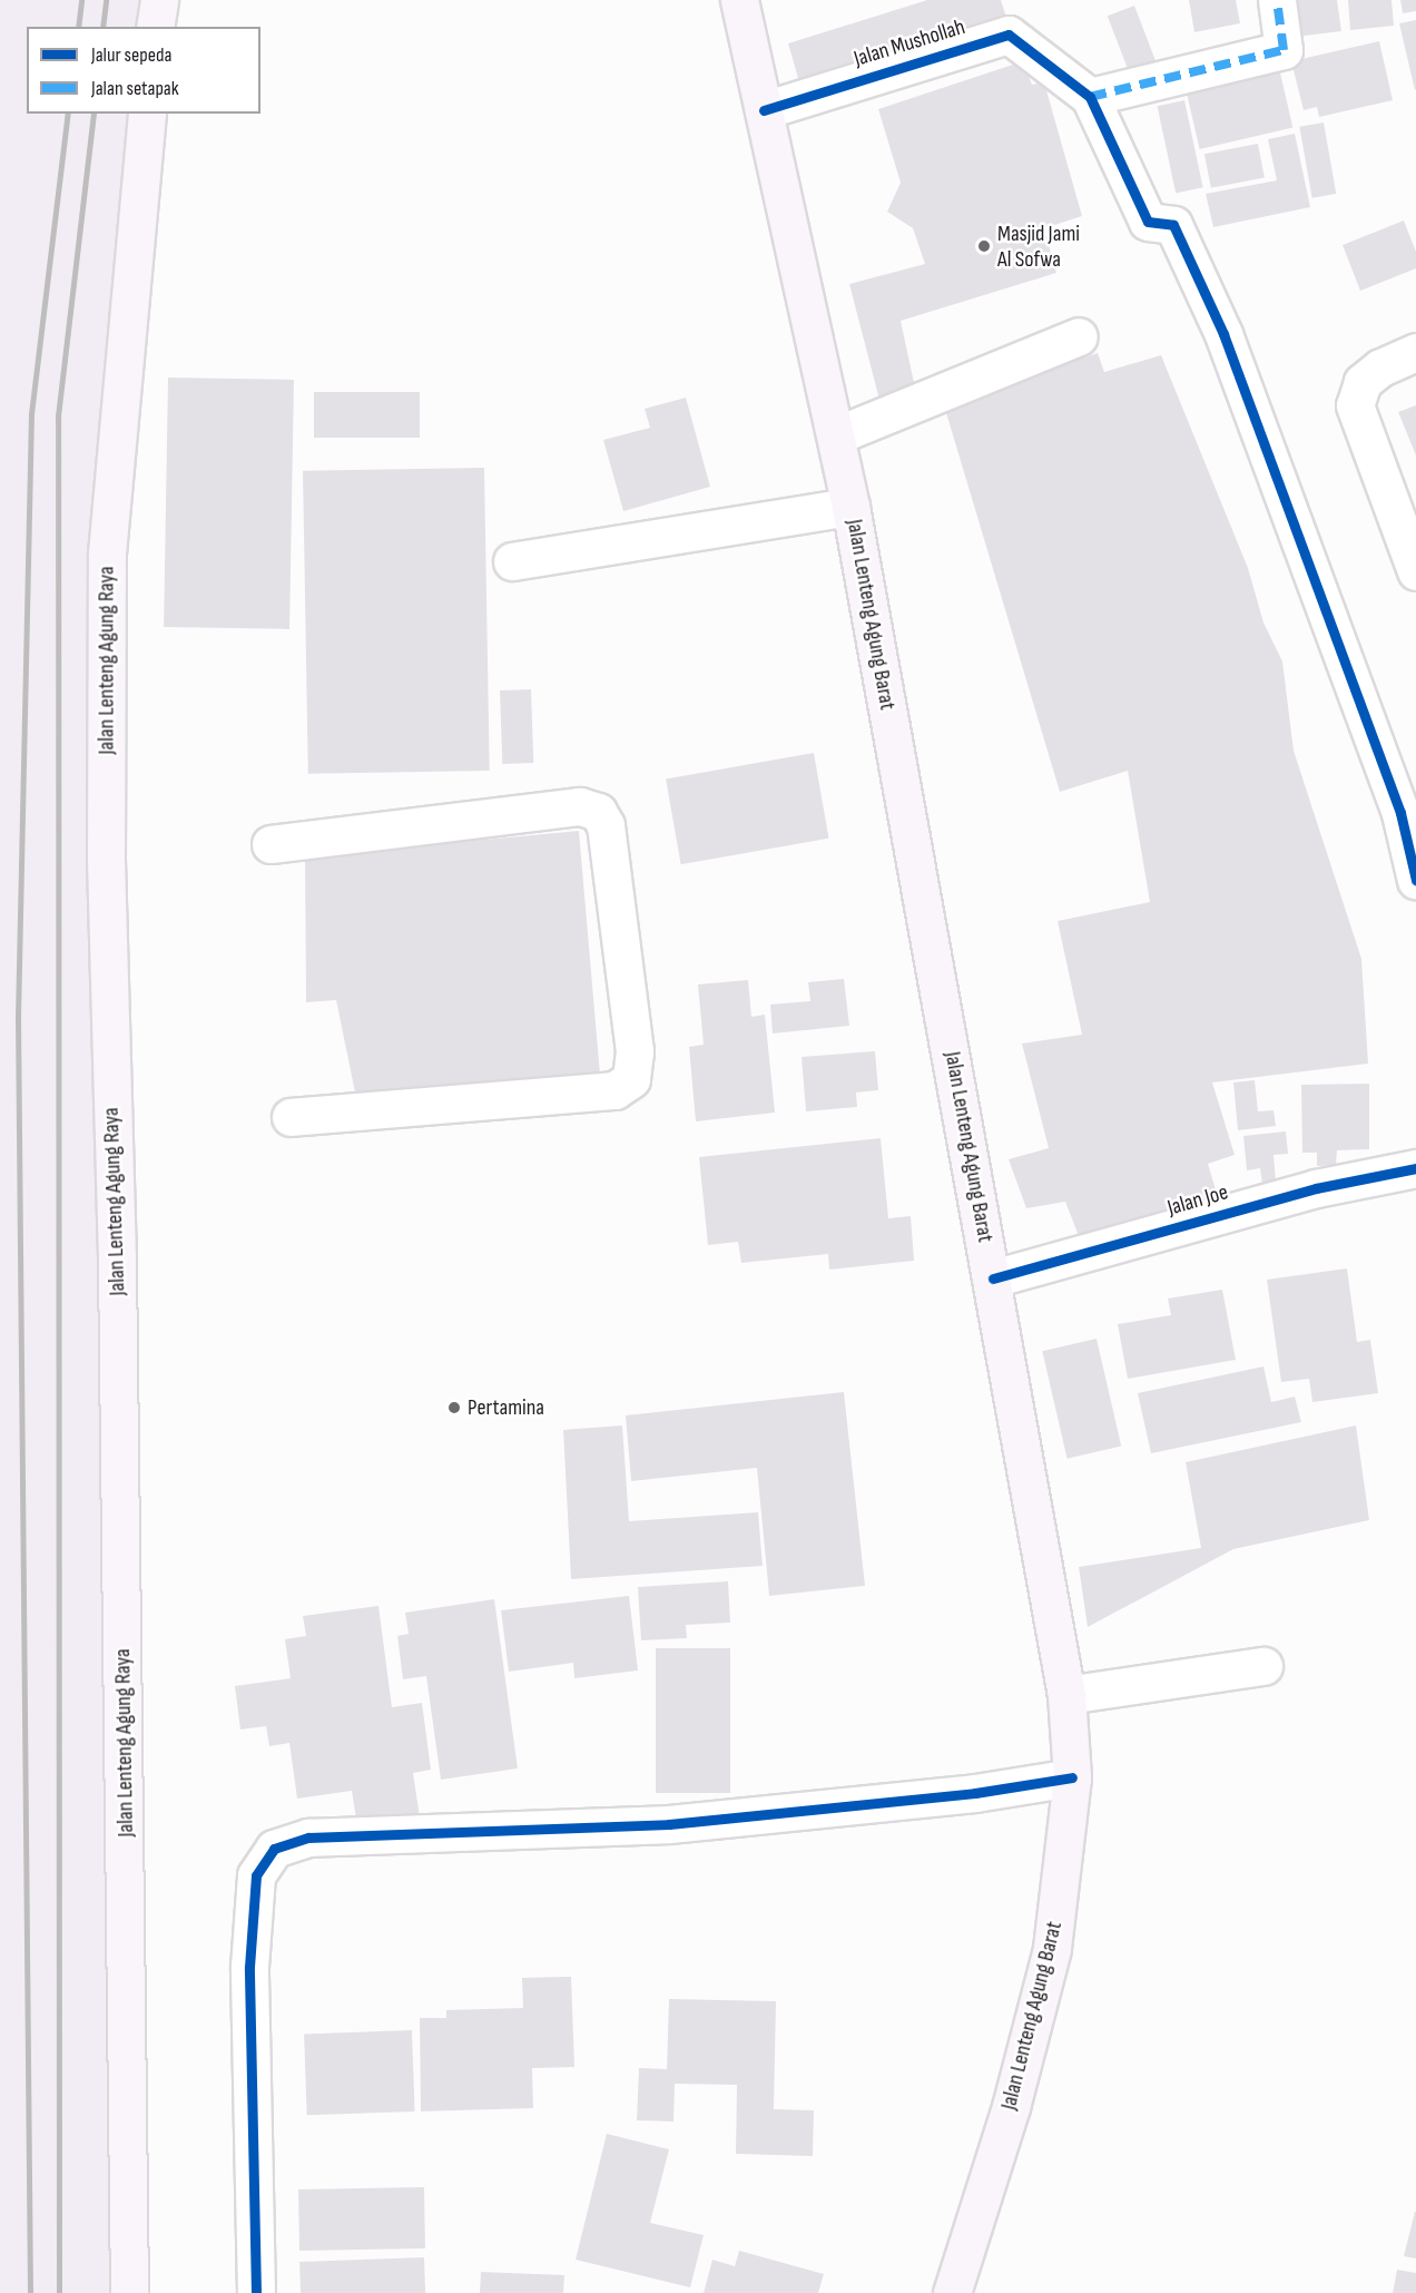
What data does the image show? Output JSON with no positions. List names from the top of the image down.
{
  "streets": {
    "main road": ["Jalan Lenteng Agung Barat", "Jalan Lenteng Agung Raya"],
    "street": ["Jalan Mushollah", "Jalan Joe"]
  },
  "crossings": [
    ["Jalan Mushollah", "Jalan Lenteng Agung Barat"],
    ["Jalan Lenteng Agung Barat", "Jalan Joe"]
  ],
  "places": ["Masjid Jami Al Sofwa", "Pertamina"],
  "legend": ["Jalur sepeda", "Jalan setapak"]
}
